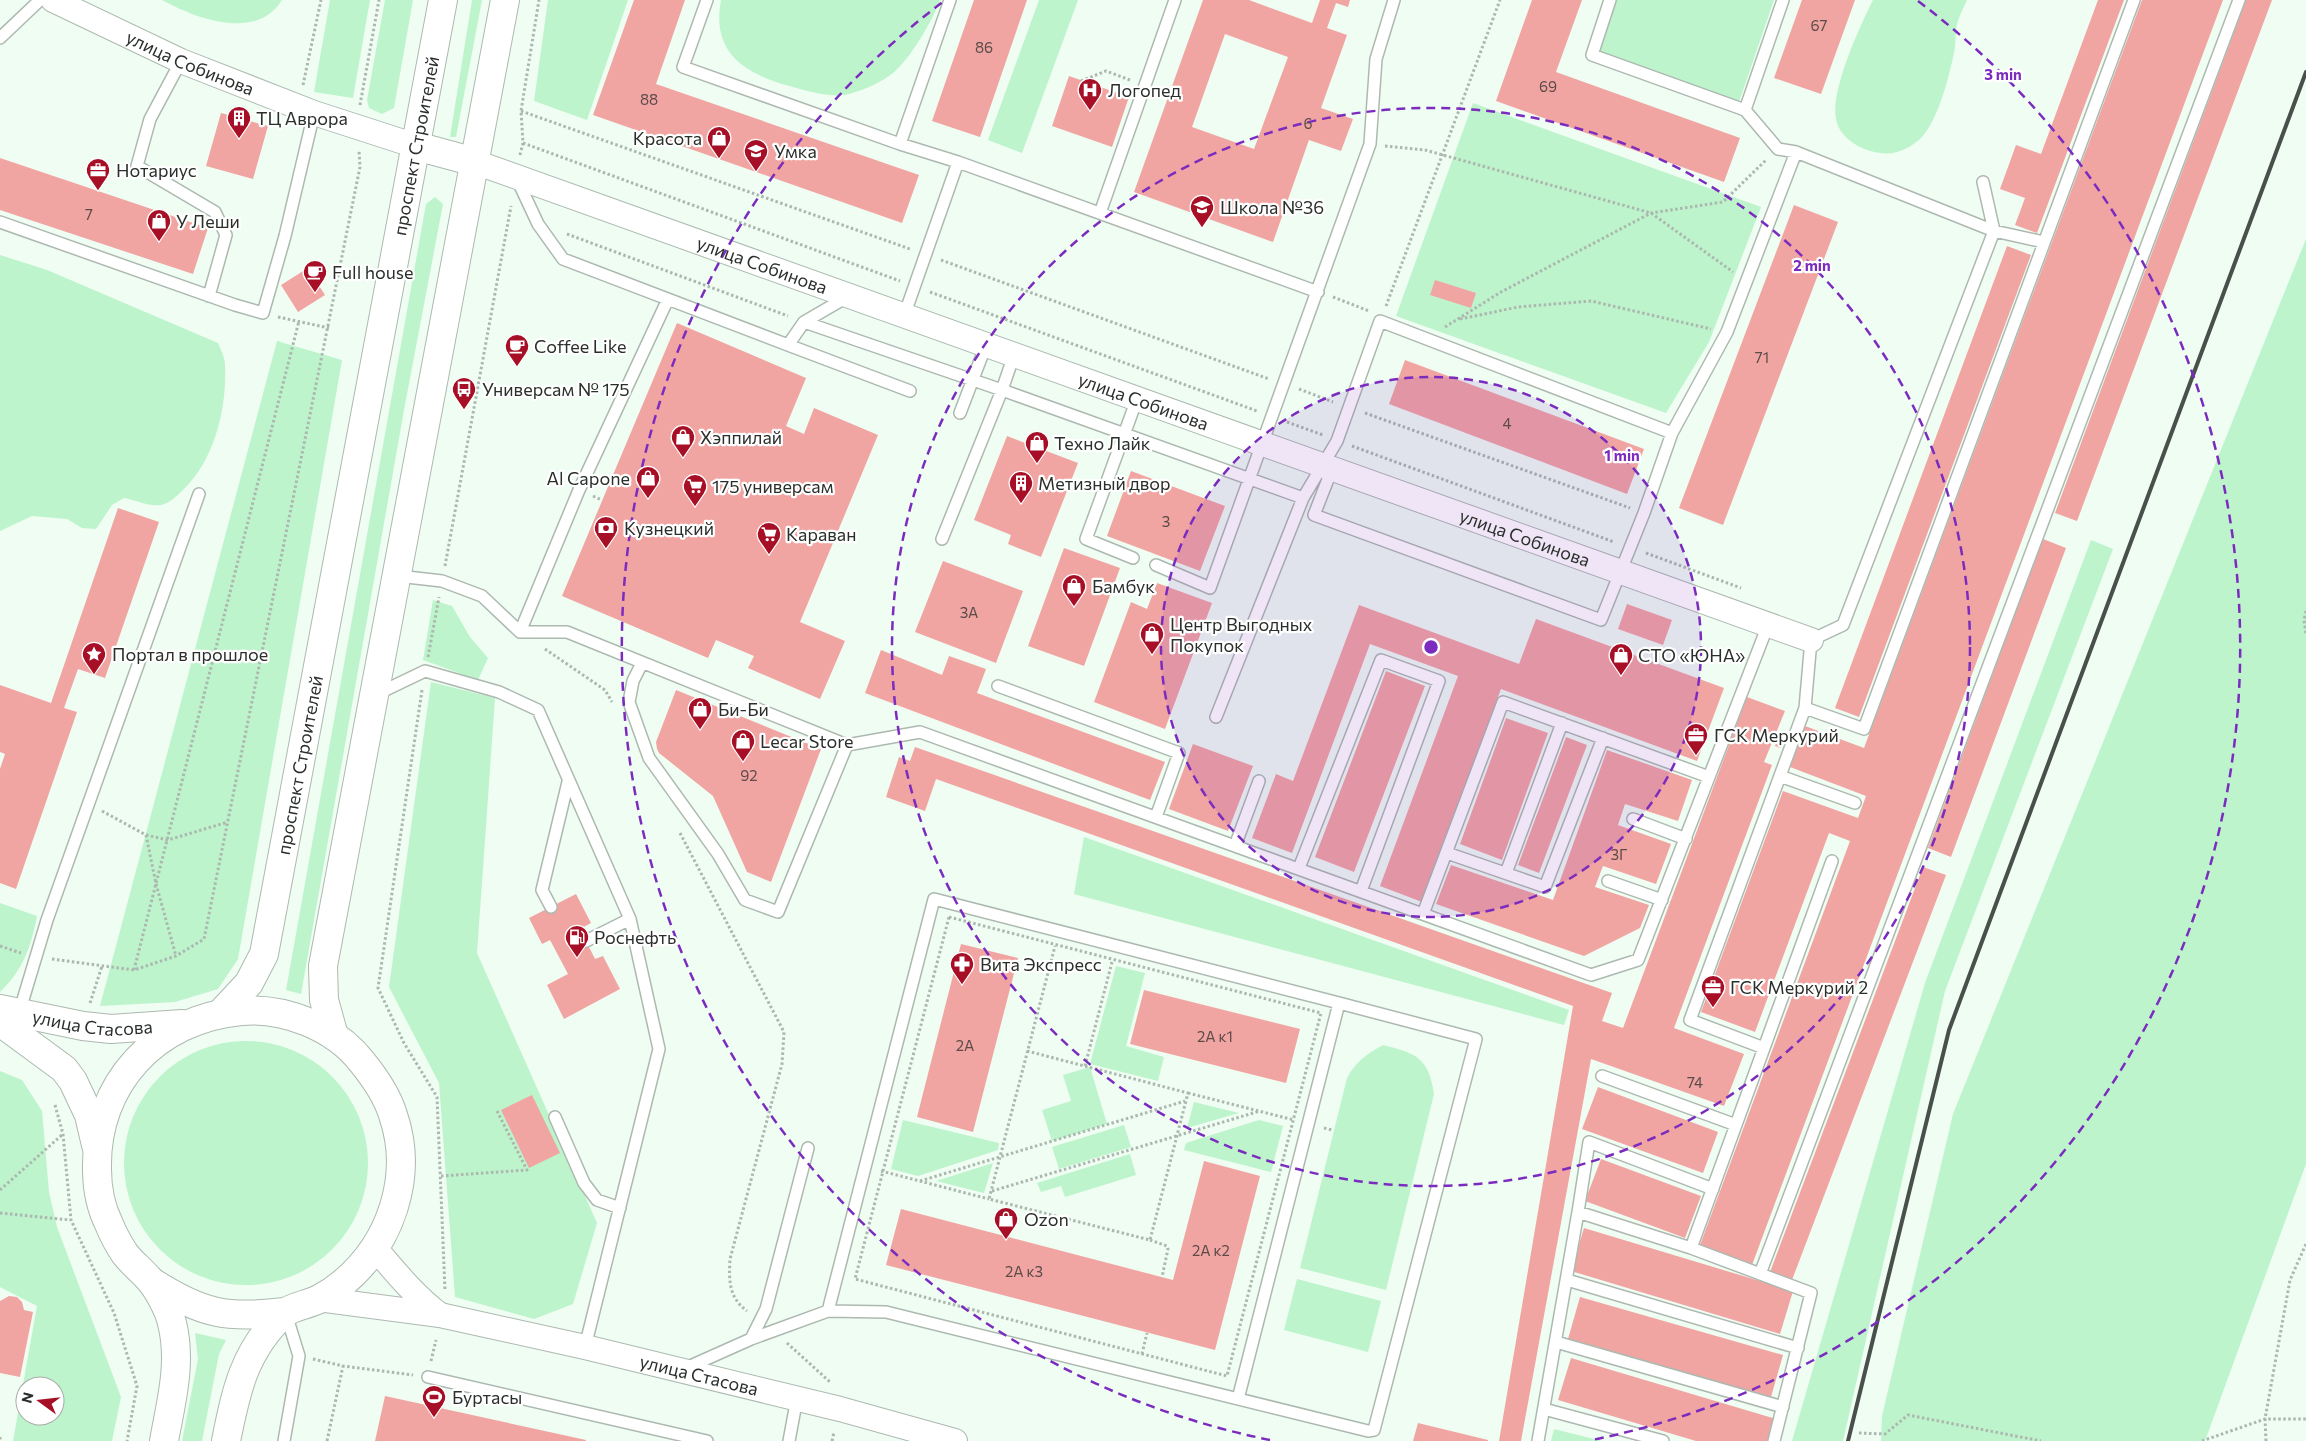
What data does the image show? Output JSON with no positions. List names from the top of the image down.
{
  "streets": {
    "main road": ["проспект Строителей", "улица Стасова"],
    "street": ["улица Собинова"]
  },
  "crossings": [
    ["улица Собинова", "проспект Строителей"],
    ["проспект Строителей", "улица Стасова"]
  ],
  "places": {
    "hospital": ["Логопед"],
    "building": ["ТЦ Аврора", "Метизный двор"],
    "shop": [
      "Красота",
      "У Леши",
      "Хэппилай",
      "Техно Лайк",
      "Al Capone",
      "Бамбук",
      "Центр Выгодных Покупок",
      "СТО «ЮНА»",
      "Би-Би",
      "Lecar Store",
      "Ozon"
    ],
    "school or university": ["Умка", "Школа №36"],
    "office": ["Нотариус", "ГСК Меркурий", "ГСК Меркурий 2"],
    "cafe": ["Full house", "Coffee Like"],
    "bus stop": ["Универсам № 175"],
    "supermarket": ["175 универсам", "Караван"],
    "bank": ["Кузнецкий"],
    "place": ["Портал в прошлое"],
    "fuel station": ["Роснефть"],
    "pharmacy": ["Вита Экспресс"],
    "sports": ["Буртасы"]
  },
  "house_numbers": [
    "67",
    "86",
    "69",
    "88",
    "6",
    "7",
    "71",
    "4",
    "3",
    "3А",
    "92",
    "3Г",
    "2А к1",
    "2А",
    "74",
    "2А к2",
    "2А к3"
  ],
  "north": "left",
  "rings": ["3 min", "2 min", "1 min"]
}
